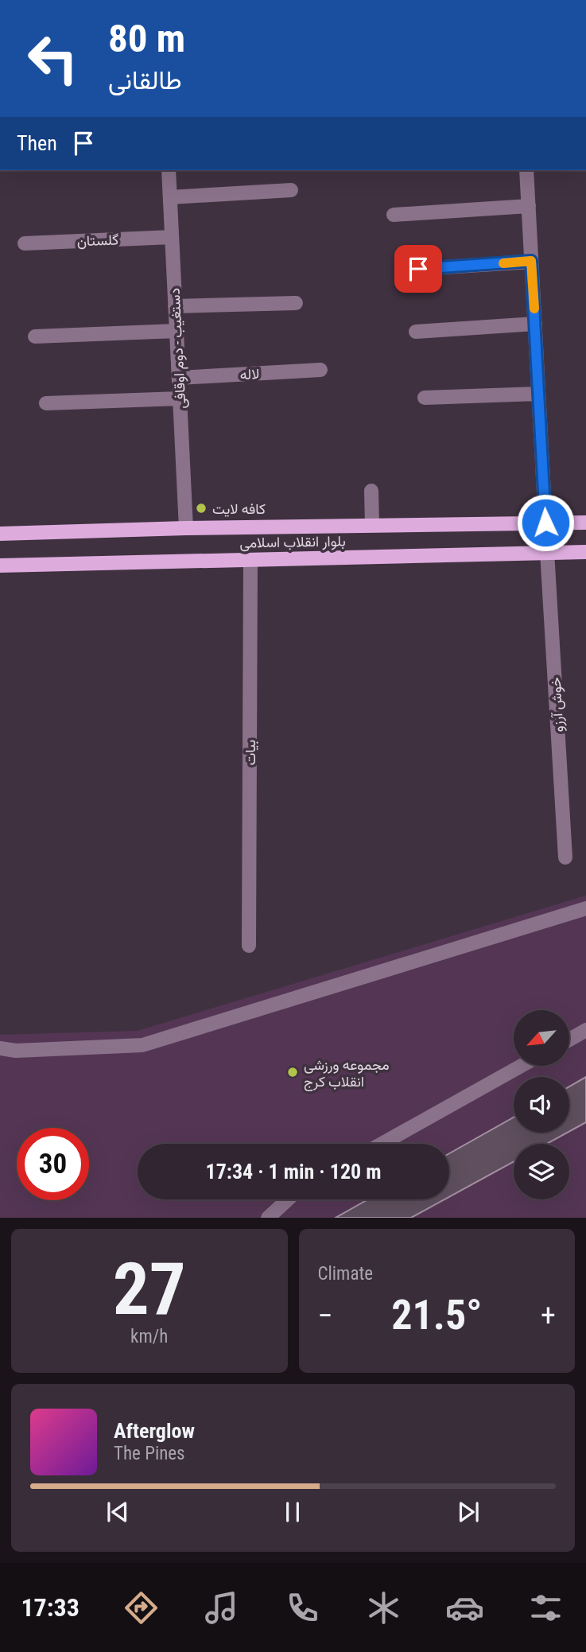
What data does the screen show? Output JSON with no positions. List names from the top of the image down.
{
  "streets": {
    "main road": ["بلوار انقلاب اسلامی"],
    "street": [
      "گلستان",
      "دستغیب - دوم اوقافی",
      "لاله",
      "خوش آرزو",
      "بیات"
    ]
  },
  "crossings": [
    ["گلستان", "دستغیب - دوم اوقافی"],
    ["دستغیب - دوم اوقافی", "لاله"],
    ["دستغیب - دوم اوقافی", "بلوار انقلاب اسلامی"],
    ["بلوار انقلاب اسلامی", "خوش آرزو"],
    ["بلوار انقلاب اسلامی", "بیات"]
  ],
  "places": ["کافه لایت", "مجموعه ورزشی انقلاب کرج"],
  "north": "bottom left",
  "page": {
    "turn": ["80 m", "طالقانی"],
    "then": "Then",
    "limit": "30",
    "trip": "17:34 · 1 min · 120 m",
    "tile": [
      ["27", "km/h"],
      "Climate"
    ],
    "heat": ["−", "21.5°", "+"],
    "song": ["Afterglow", "The Pines"],
    "tabs": "17:33"
  }
}
